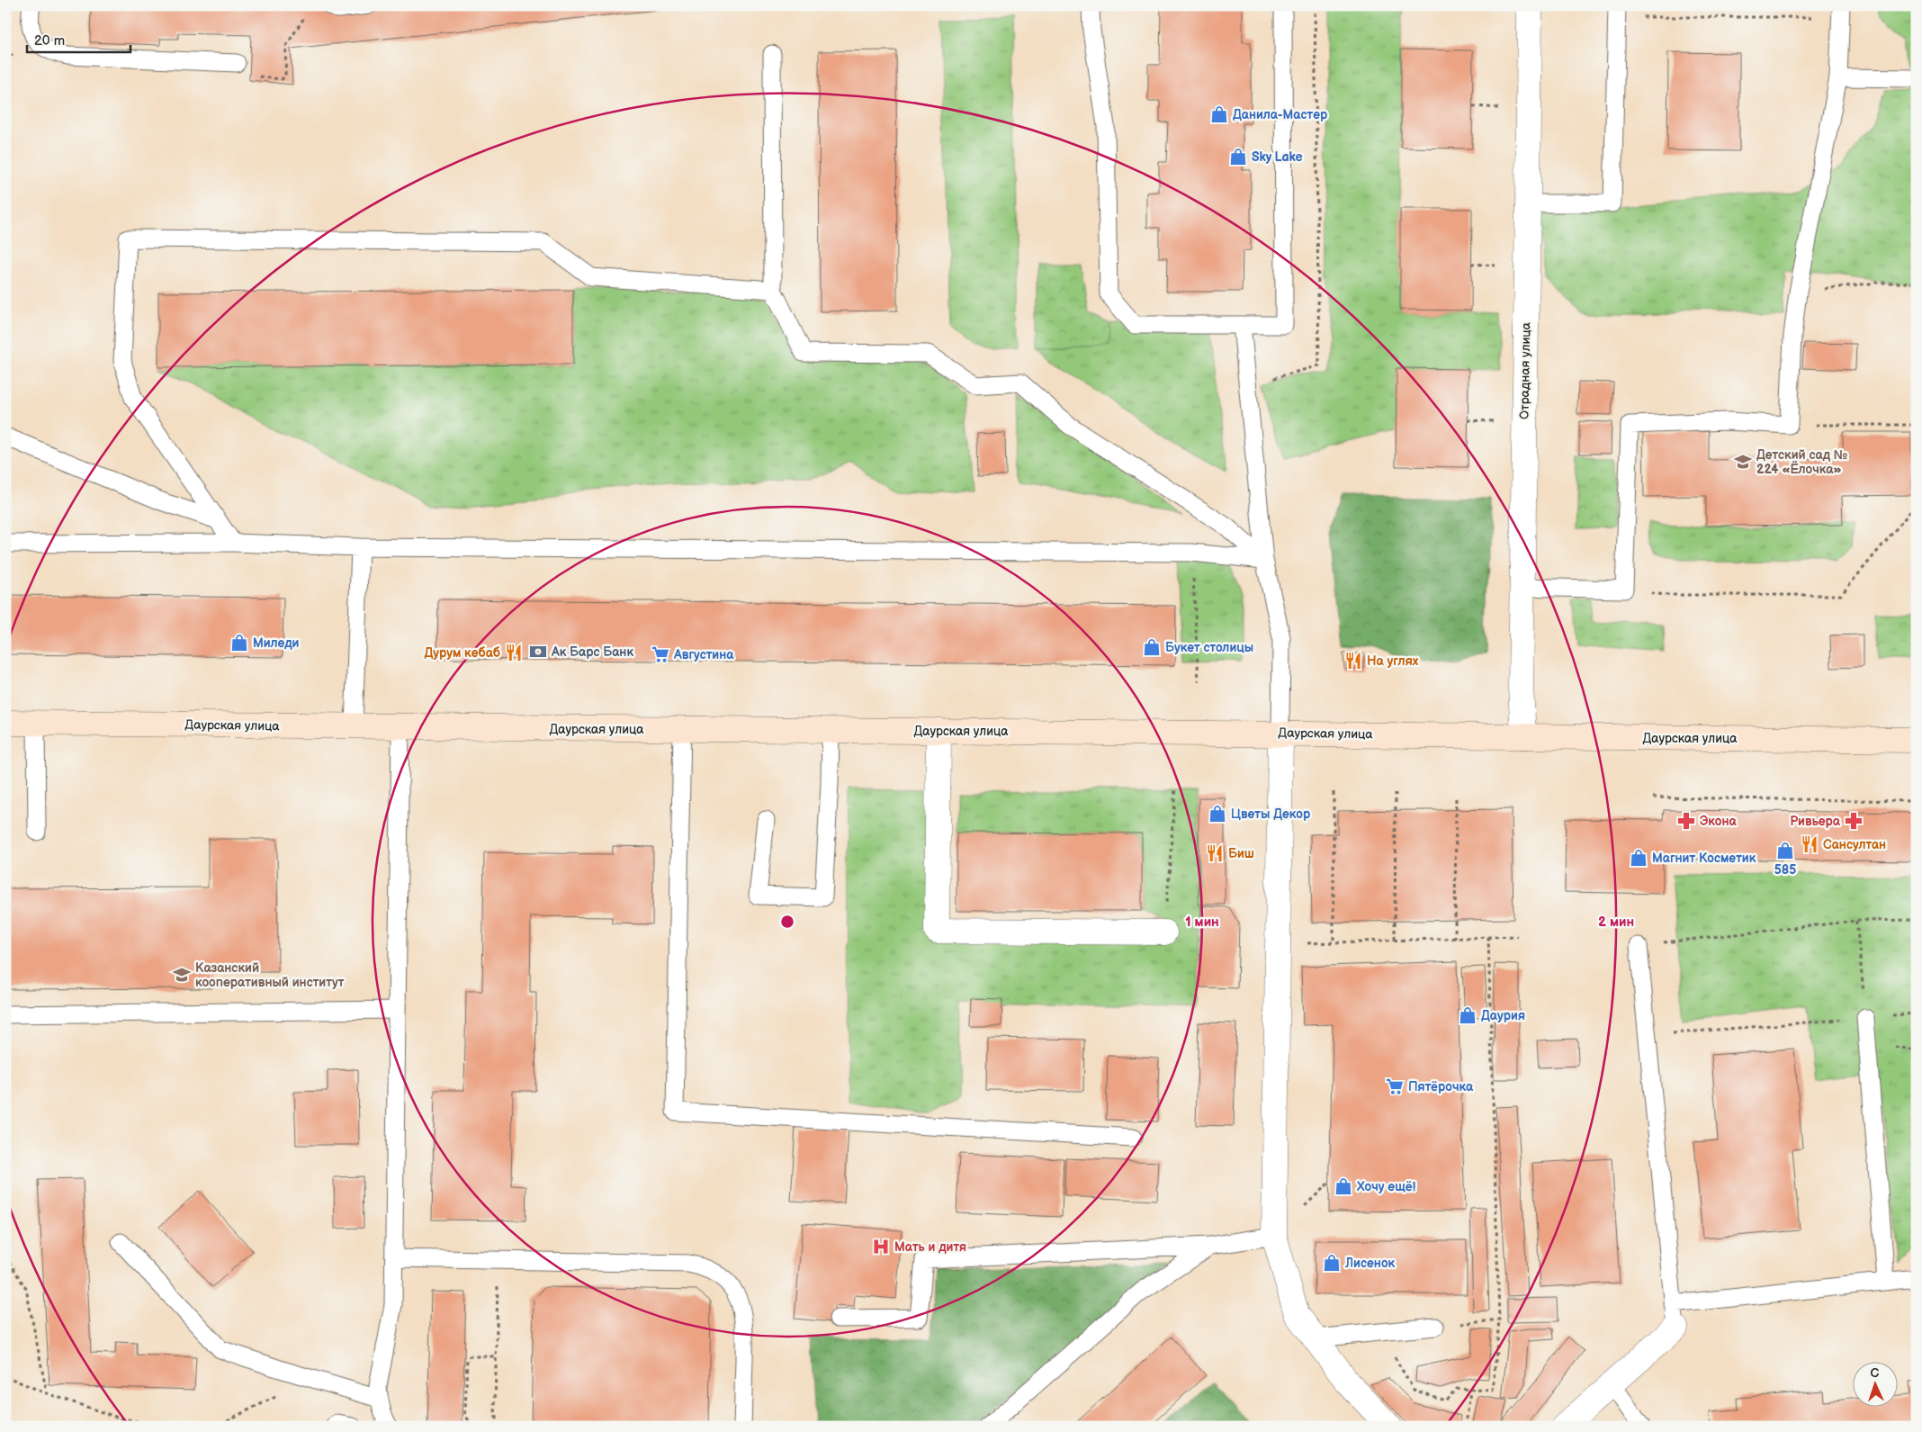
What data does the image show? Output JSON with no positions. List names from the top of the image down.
{
  "streets": {
    "street": ["Отрадная улица", "Даурская улица"]
  },
  "crossings": [
    ["Отрадная улица", "Даурская улица"]
  ],
  "places": {
    "shop": [
      "Данила-Мастер",
      "Sky Lake",
      "Миледи",
      "Букет столицы",
      "Цветы Декор",
      "585",
      "Магнит Косметик",
      "Даурия",
      "Хочу ещё!",
      "Лисенок"
    ],
    "school or university": ["Детский сад № 224 «Ёлочка»", "Казанский кооперативный институт"],
    "bank": ["Ак Барс Банк"],
    "restaurant": [
      "Дурум кебаб",
      "На углях",
      "Сансултан",
      "Биш"
    ],
    "supermarket": ["Августина", "Пятёрочка"],
    "pharmacy": ["Экона", "Ривьера"],
    "hospital": ["Мать и дитя"]
  },
  "scale_bar": "20 m",
  "north": "top",
  "rings": ["1 мин", "2 мин"]
}
